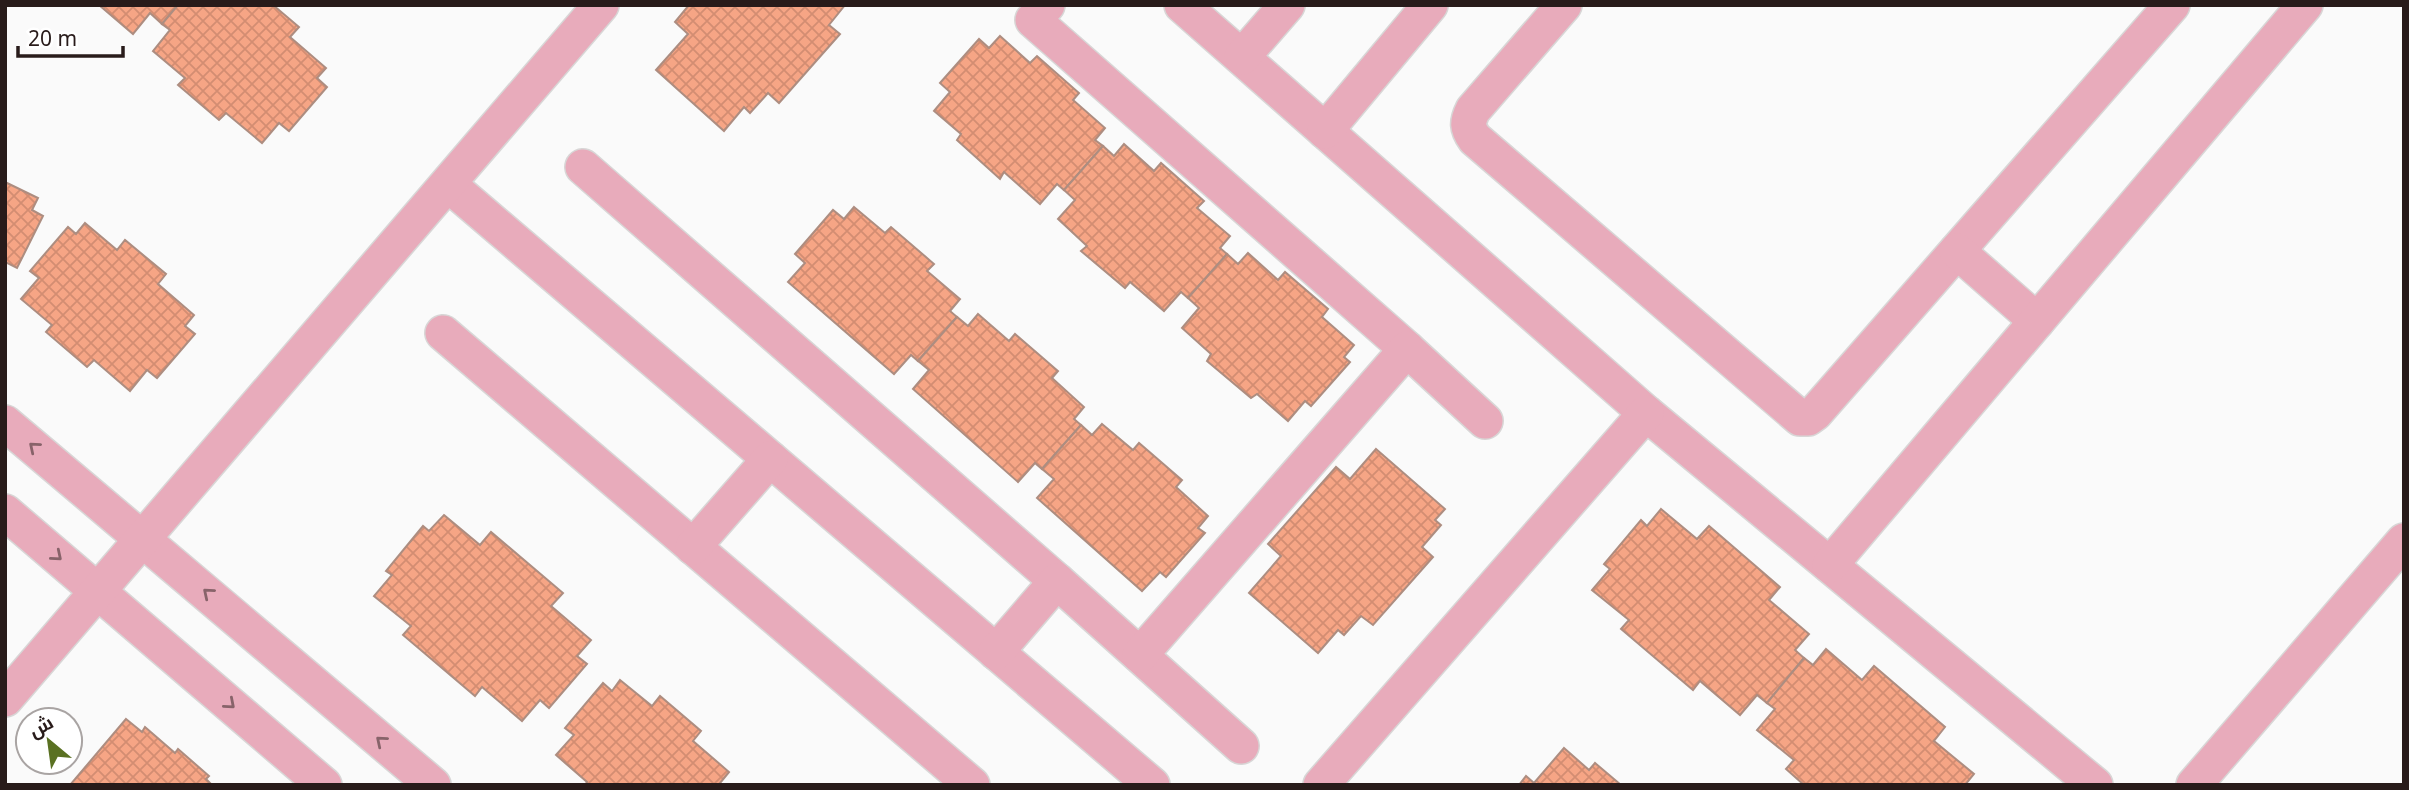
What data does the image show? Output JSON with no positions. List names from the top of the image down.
{
  "scale_bar": "20 m",
  "north": "top left"
}
